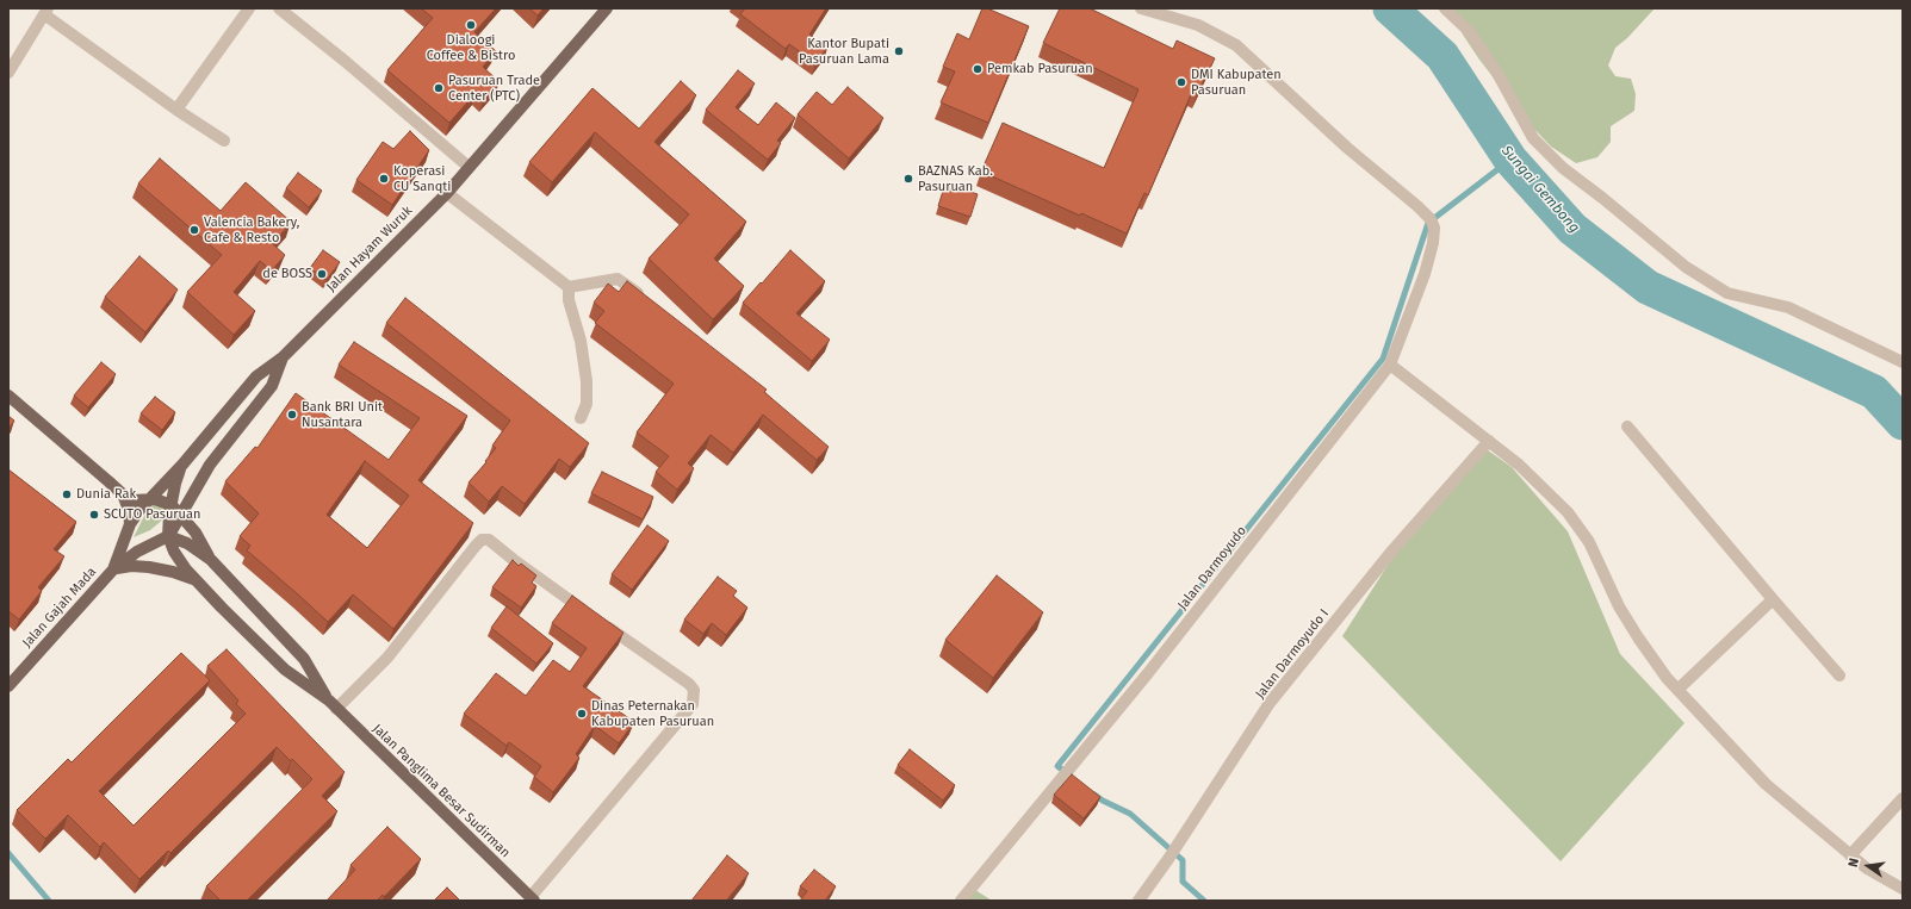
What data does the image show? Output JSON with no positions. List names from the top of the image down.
{
  "streets": {
    "main road": ["Jalan Hayam Wuruk", "Jalan Gajah Mada", "Jalan Panglima Besar Sudirman"],
    "street": ["Jalan Darmoyudo", "Jalan Darmoyudo I"]
  },
  "crossings": [
    ["Jalan Hayam Wuruk", "Jalan Gajah Mada"],
    ["Jalan Hayam Wuruk", "Jalan Panglima Besar Sudirman"]
  ],
  "water": ["Sungai Gembong"],
  "places": [
    "Dialoogi Coffee & Bistro",
    "Kantor Bupati Pasuruan Lama",
    "Pemkab Pasuruan",
    "DMI Kabupaten Pasuruan",
    "Pasuruan Trade Center (PTC)",
    "Koperasi CU Sanqti",
    "BAZNAS Kab. Pasuruan",
    "Valencia Bakery, Cafe & Resto",
    "de BOSS",
    "Bank BRI Unit Nusantara",
    "Dunia Rak",
    "SCUTO Pasuruan",
    "Dinas Peternakan Kabupaten Pasuruan"
  ],
  "north": "left"
}
